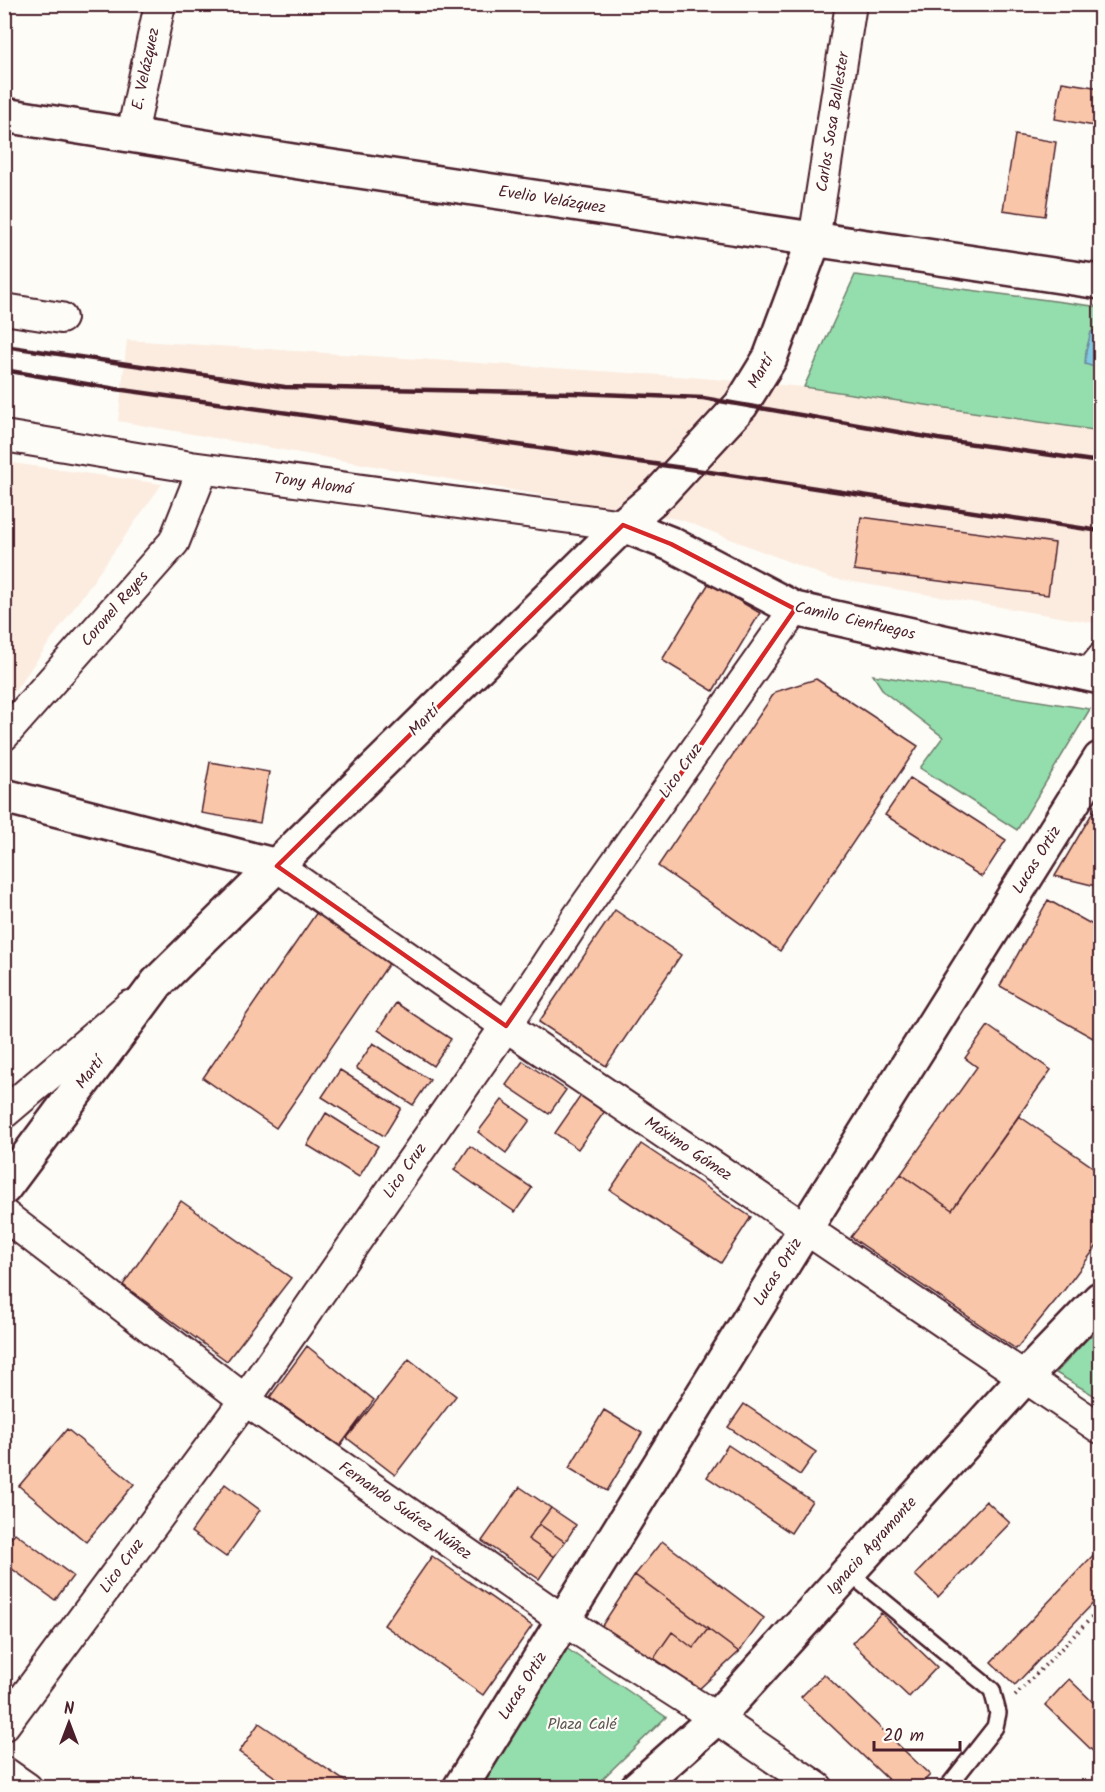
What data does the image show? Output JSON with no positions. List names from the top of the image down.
{
  "streets": {
    "main road": [
      "Evelio Velázquez",
      "Martí",
      "Camilo Cienfuegos",
      "Lucas Ortiz",
      "Ignacio Agramonte"
    ],
    "street": [
      "E. Velázquez",
      "Carlos Sosa Ballester",
      "Tony Alomá",
      "Coronel Reyes",
      "Lico Cruz",
      "Máximo Gómez",
      "Fernando Suárez Núñez"
    ]
  },
  "crossings": [
    ["E. Velázquez", "Evelio Velázquez"],
    ["Carlos Sosa Ballester", "Evelio Velázquez"],
    ["Carlos Sosa Ballester", "Martí"],
    ["Evelio Velázquez", "Martí"],
    ["Martí", "Tony Alomá"],
    ["Martí", "Camilo Cienfuegos"],
    ["Martí", "Máximo Gómez"],
    ["Tony Alomá", "Coronel Reyes"],
    ["Tony Alomá", "Camilo Cienfuegos"],
    ["Camilo Cienfuegos", "Lico Cruz"],
    ["Lico Cruz", "Máximo Gómez"],
    ["Lico Cruz", "Fernando Suárez Núñez"],
    ["Lucas Ortiz", "Máximo Gómez"],
    ["Lucas Ortiz", "Fernando Suárez Núñez"],
    ["Máximo Gómez", "Ignacio Agramonte"],
    ["Fernando Suárez Núñez", "Ignacio Agramonte"]
  ],
  "parks": ["Plaza Calé"],
  "scale_bar": "20 m",
  "north": "top"
}
